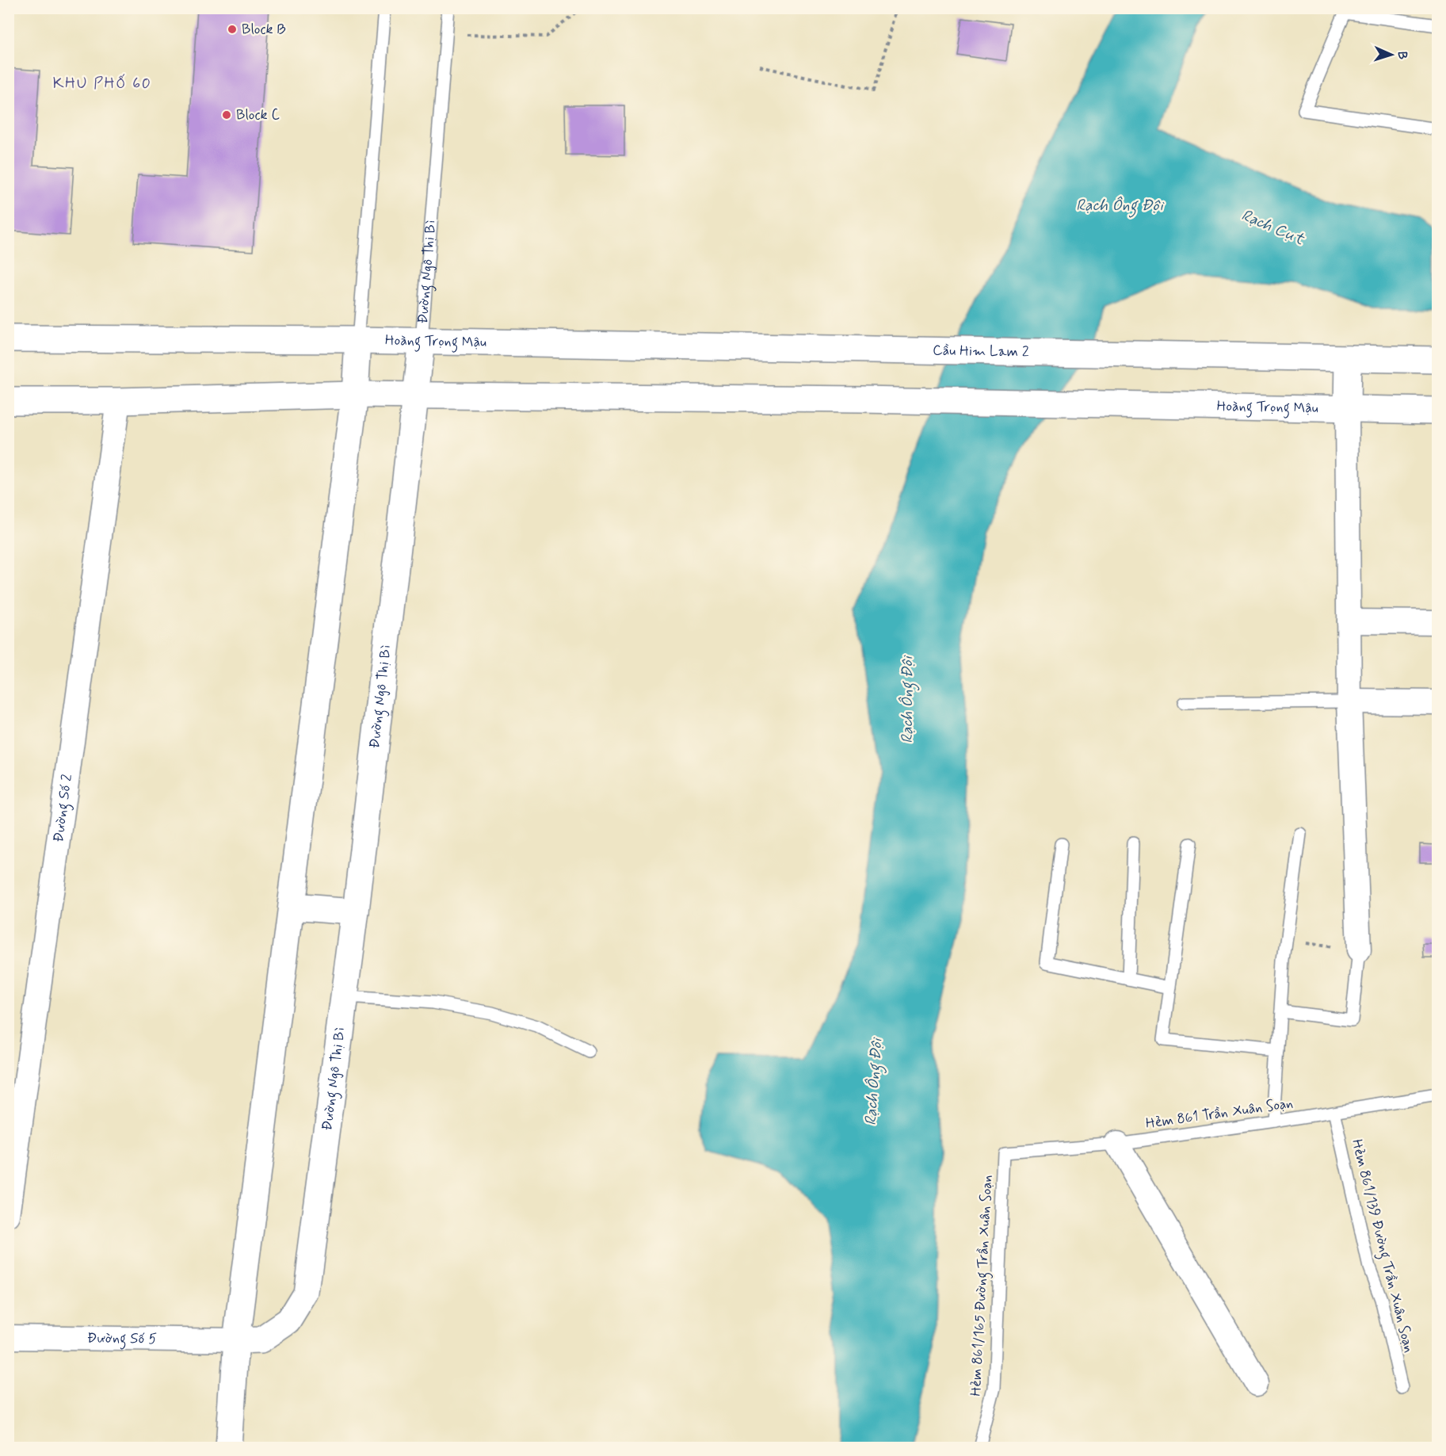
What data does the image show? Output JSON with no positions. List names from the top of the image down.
{
  "streets": {
    "main road": ["Đường Ngô Thị Bì", "Hoàng Trọng Mậu", "Cầu Him Lam 2"],
    "street": ["Đường Số 2", "Đường Số 5"],
    "lane": ["Hẻm 861 Trần Xuân Soạn", "Hẻm 861/139 Đường Trần Xuân Soạn", "Hẻm 861/165 Đường Trần Xuân Soạn"]
  },
  "crossings": [
    ["Đường Ngô Thị Bì", "Hoàng Trọng Mậu"],
    ["Đường Ngô Thị Bì", "Đường Số 5"],
    ["Hoàng Trọng Mậu", "Cầu Him Lam 2"],
    ["Hẻm 861 Trần Xuân Soạn", "Hẻm 861/139 Đường Trần Xuân Soạn"],
    ["Hẻm 861 Trần Xuân Soạn", "Hẻm 861/165 Đường Trần Xuân Soạn"]
  ],
  "districts": ["KHU PHỐ 60"],
  "water": ["Rạch Ông Đội", "Rạch Cụt"],
  "places": ["Block B", "Block C"],
  "north": "right"
}
